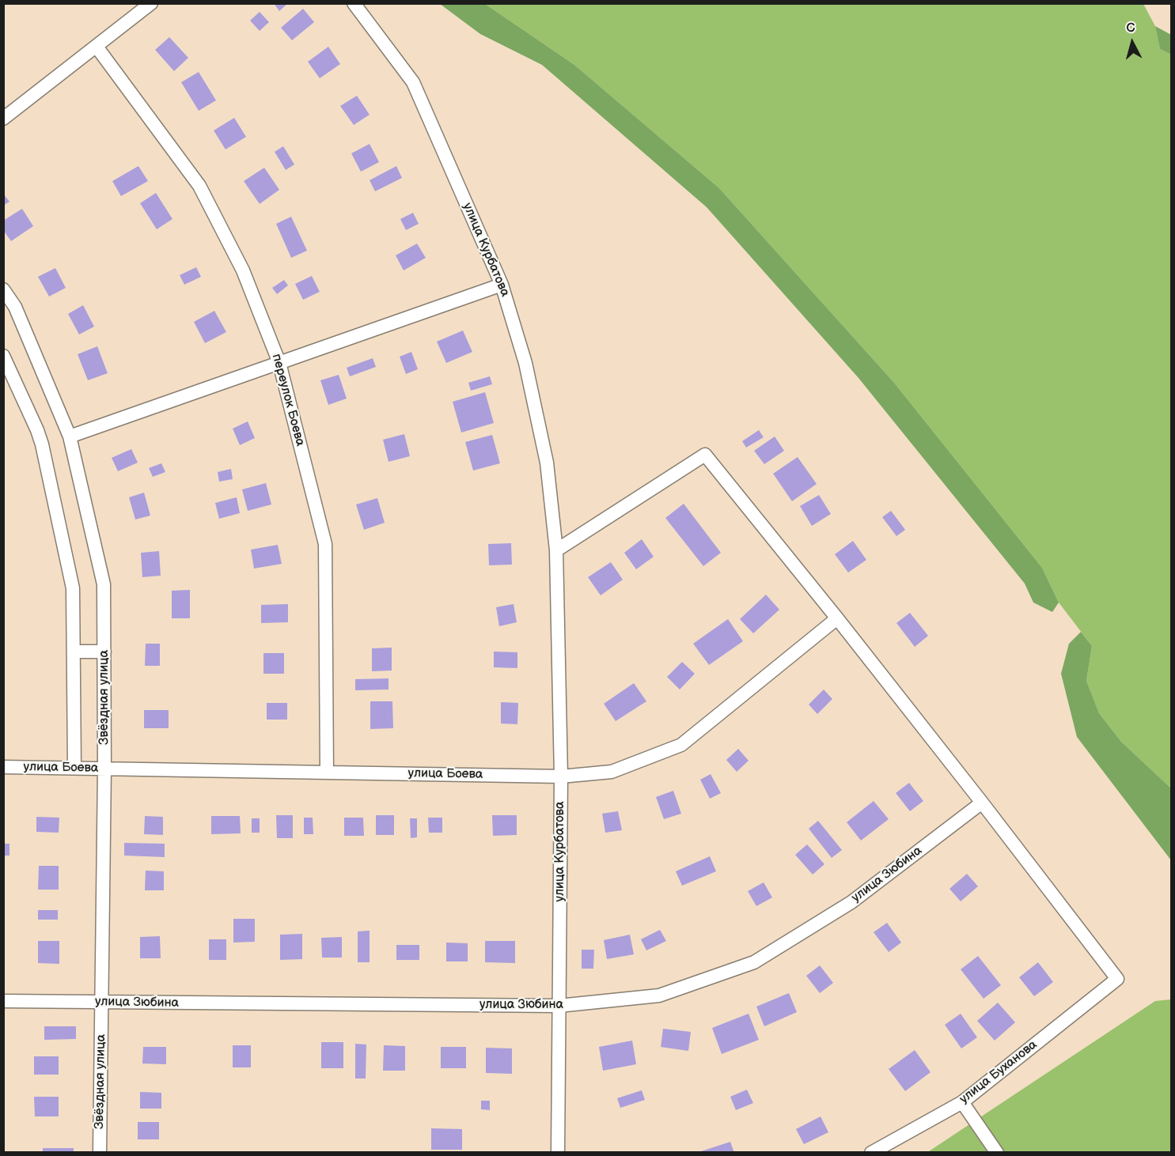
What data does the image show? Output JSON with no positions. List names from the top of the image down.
{
  "streets": {
    "street": [
      "улица Курбатова",
      "переулок Боева",
      "Звёздная улица",
      "улица Боева",
      "улица Зюбина",
      "улица Буханова"
    ]
  },
  "crossings": [
    ["улица Курбатова", "улица Боева"],
    ["улица Курбатова", "улица Зюбина"],
    ["переулок Боева", "улица Боева"],
    ["Звёздная улица", "улица Боева"],
    ["Звёздная улица", "улица Зюбина"],
    ["улица Зюбина", "улица Буханова"]
  ],
  "north": "top"
}
